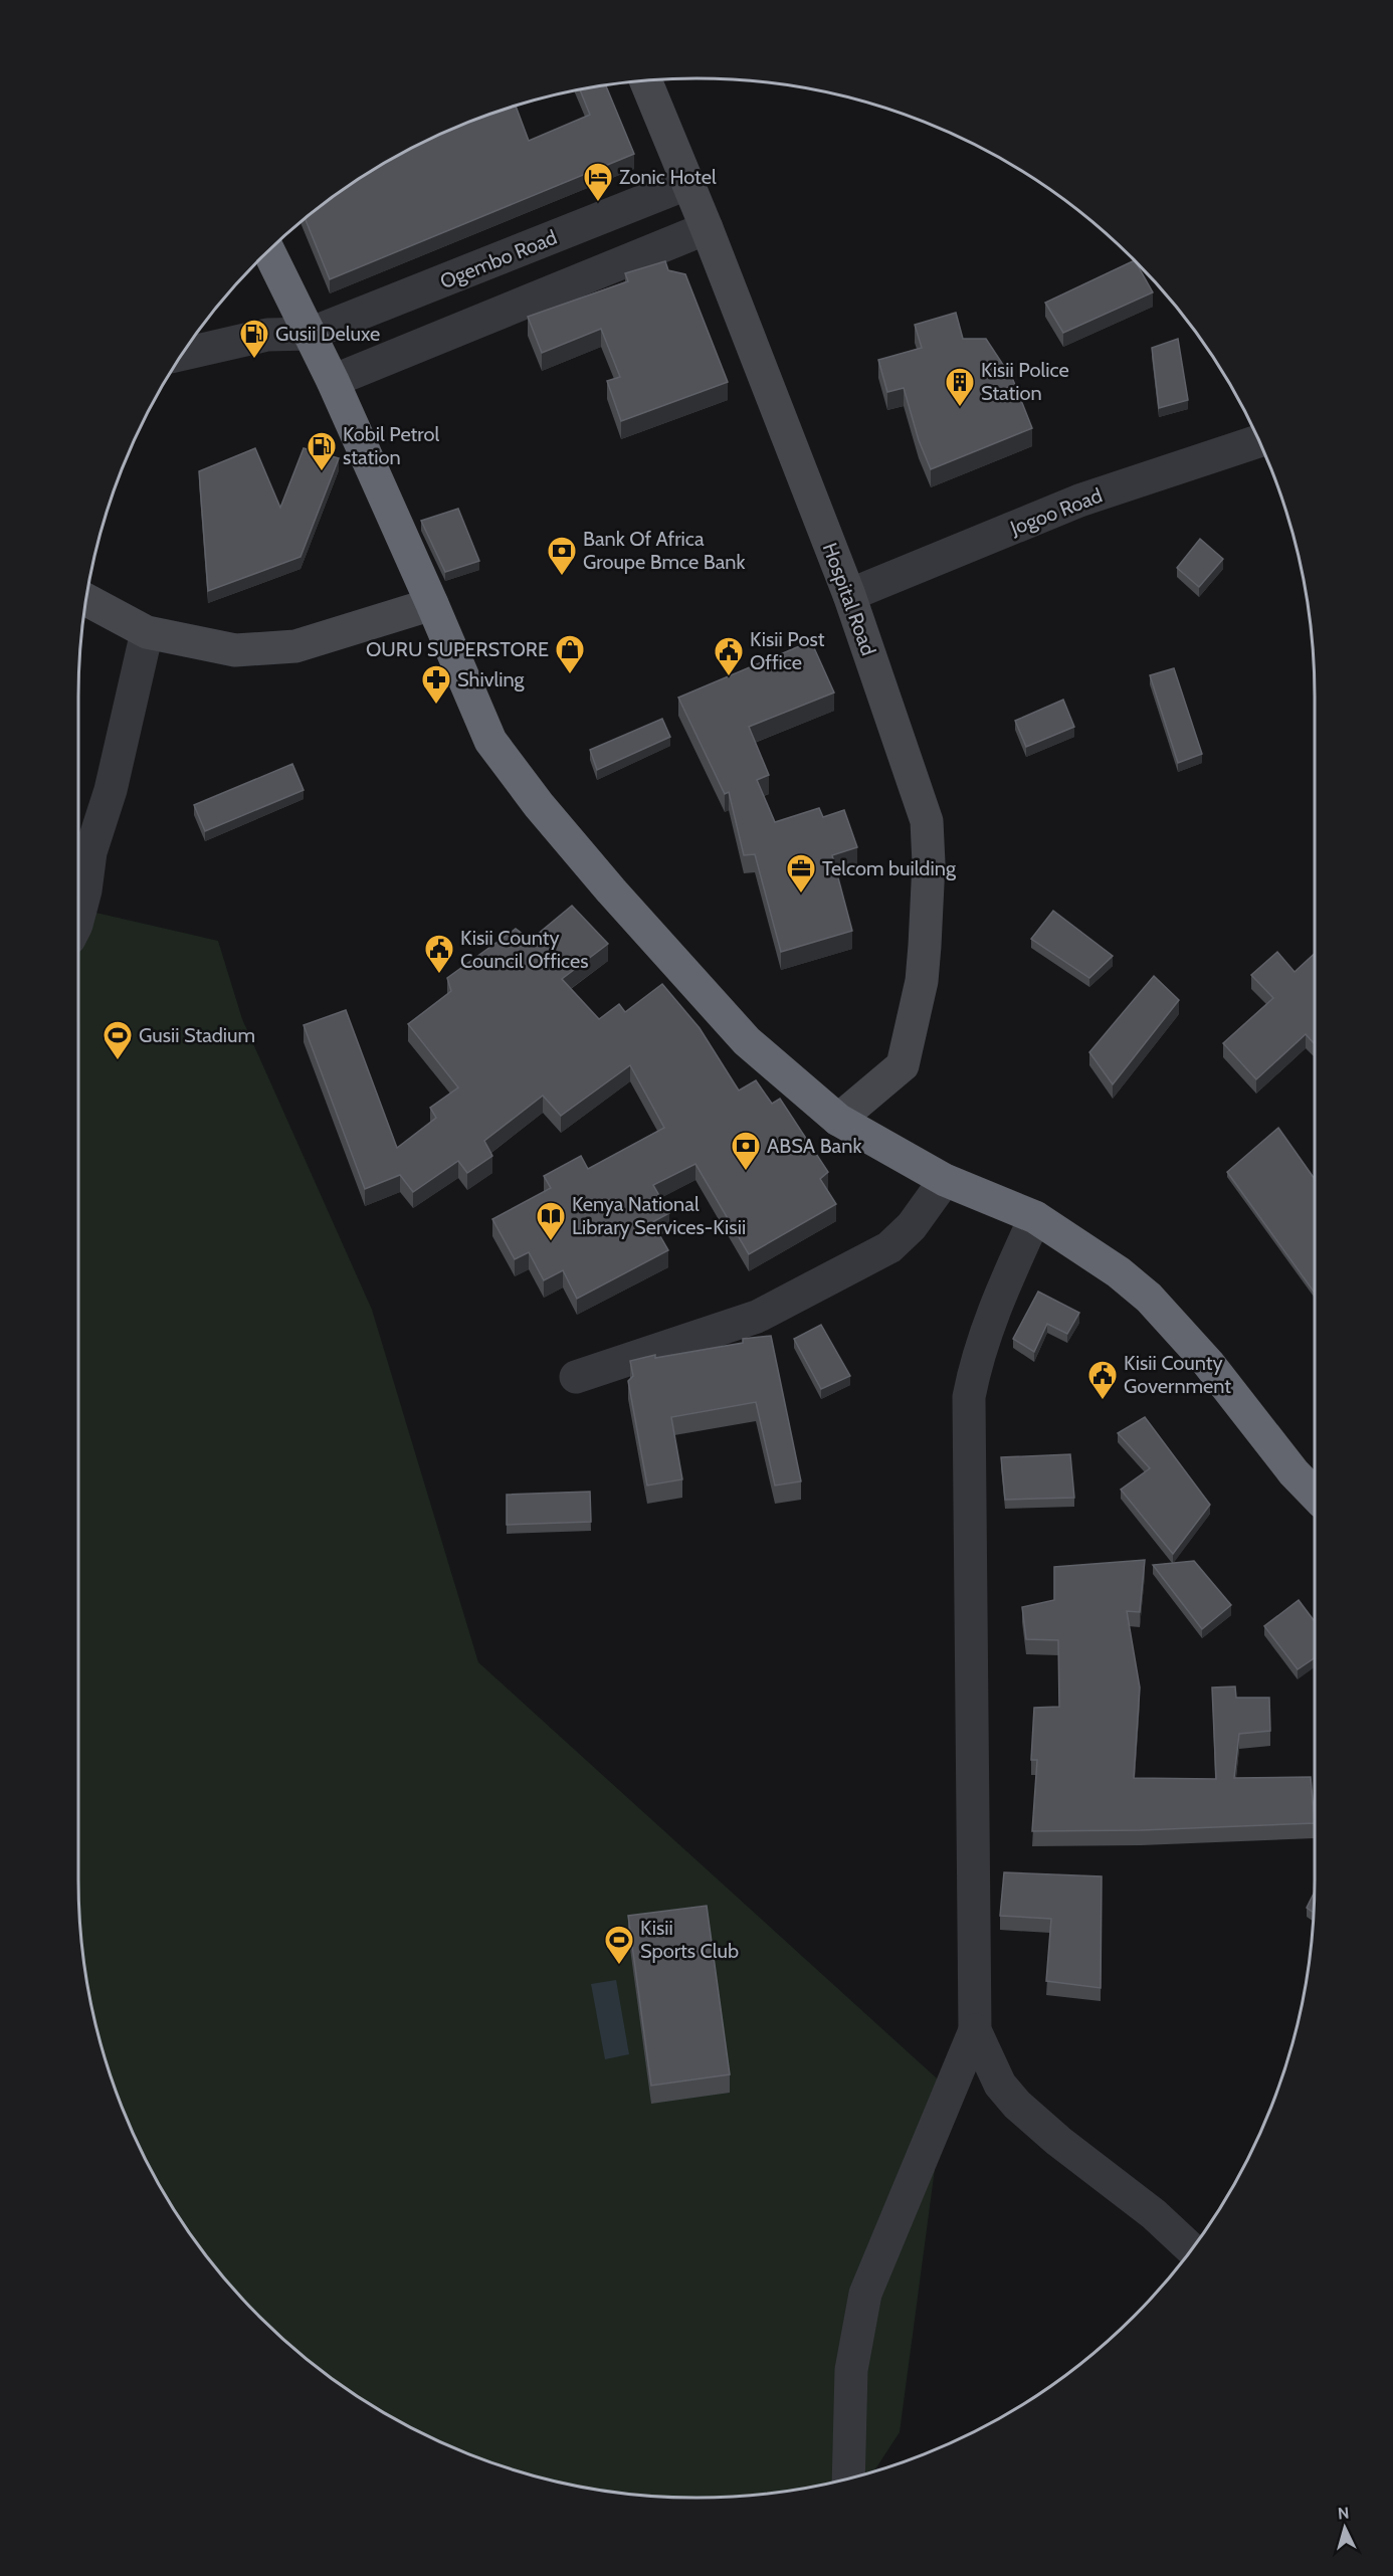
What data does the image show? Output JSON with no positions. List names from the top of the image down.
{
  "streets": {
    "street": ["Ogembo Road", "Jogoo Road", "Hospital Road"]
  },
  "crossings": [
    ["Ogembo Road", "Hospital Road"],
    ["Jogoo Road", "Hospital Road"]
  ],
  "places": {
    "hotel": ["Zonic Hotel"],
    "fuel station": ["Gusii Deluxe", "Kobil Petrol station"],
    "building": ["Kisii Police Station"],
    "bank": ["Bank Of Africa Groupe Bmce Bank", "ABSA Bank"],
    "shop": ["OURU SUPERSTORE"],
    "public building": ["Kisii Post Office", "Kisii County Council Offices", "Kisii County Government"],
    "pharmacy": ["Shivling"],
    "office": ["Telcom building"],
    "sports": ["Gusii Stadium", "Kisii Sports Club"],
    "library": ["Kenya National Library Services-Kisii"]
  },
  "north": "top"
}
